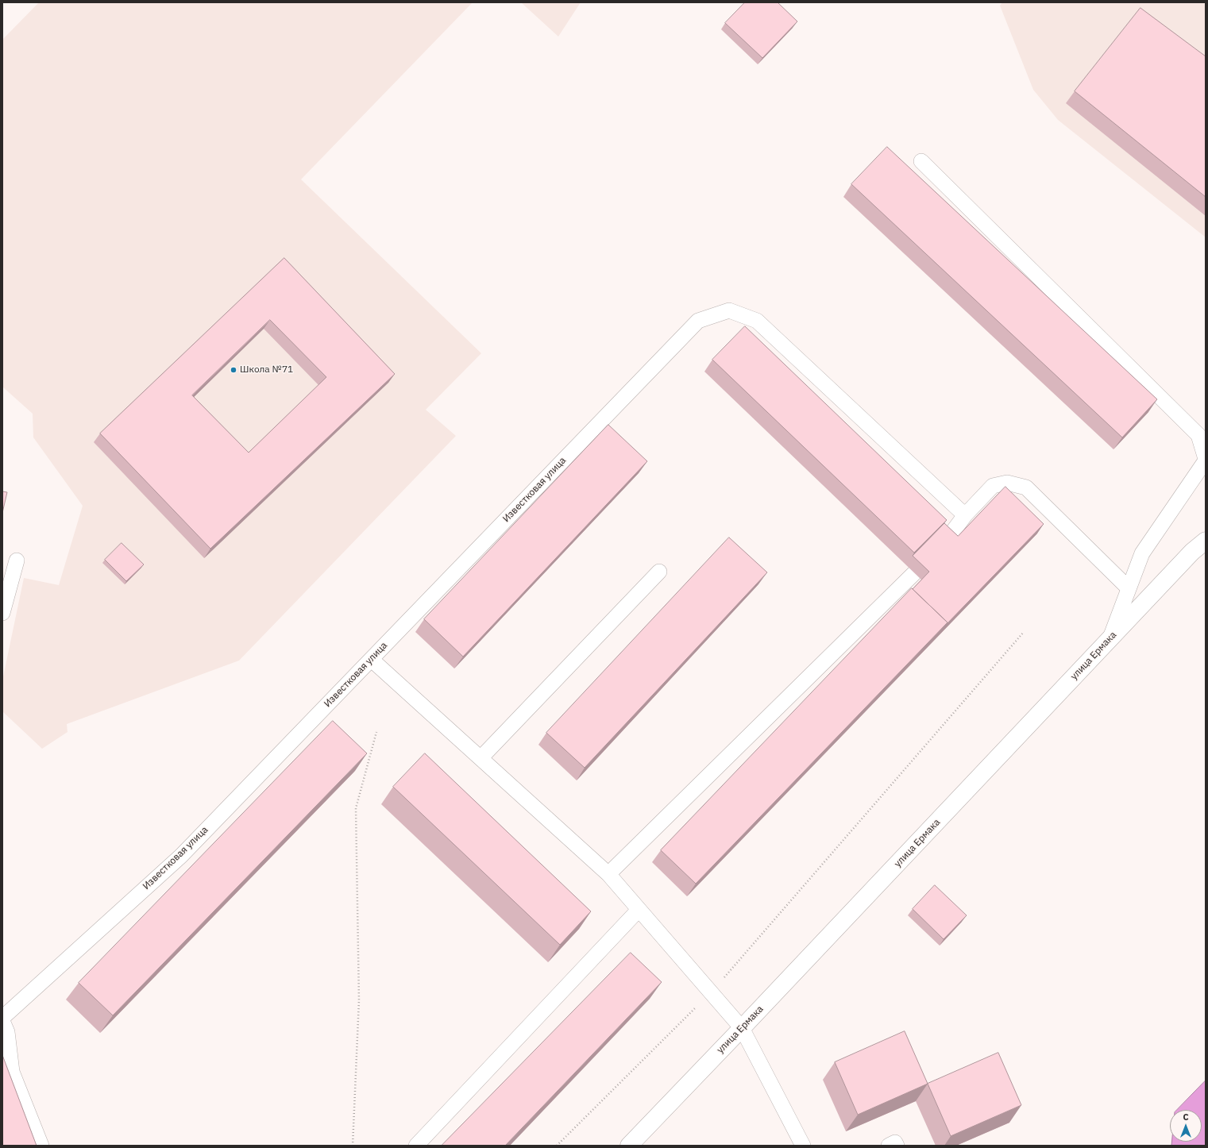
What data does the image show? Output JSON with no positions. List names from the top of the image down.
{
  "streets": {
    "street": ["улица Ермака"],
    "lane": ["Известковая улица"]
  },
  "places": ["Школа №71"],
  "north": "top"
}
